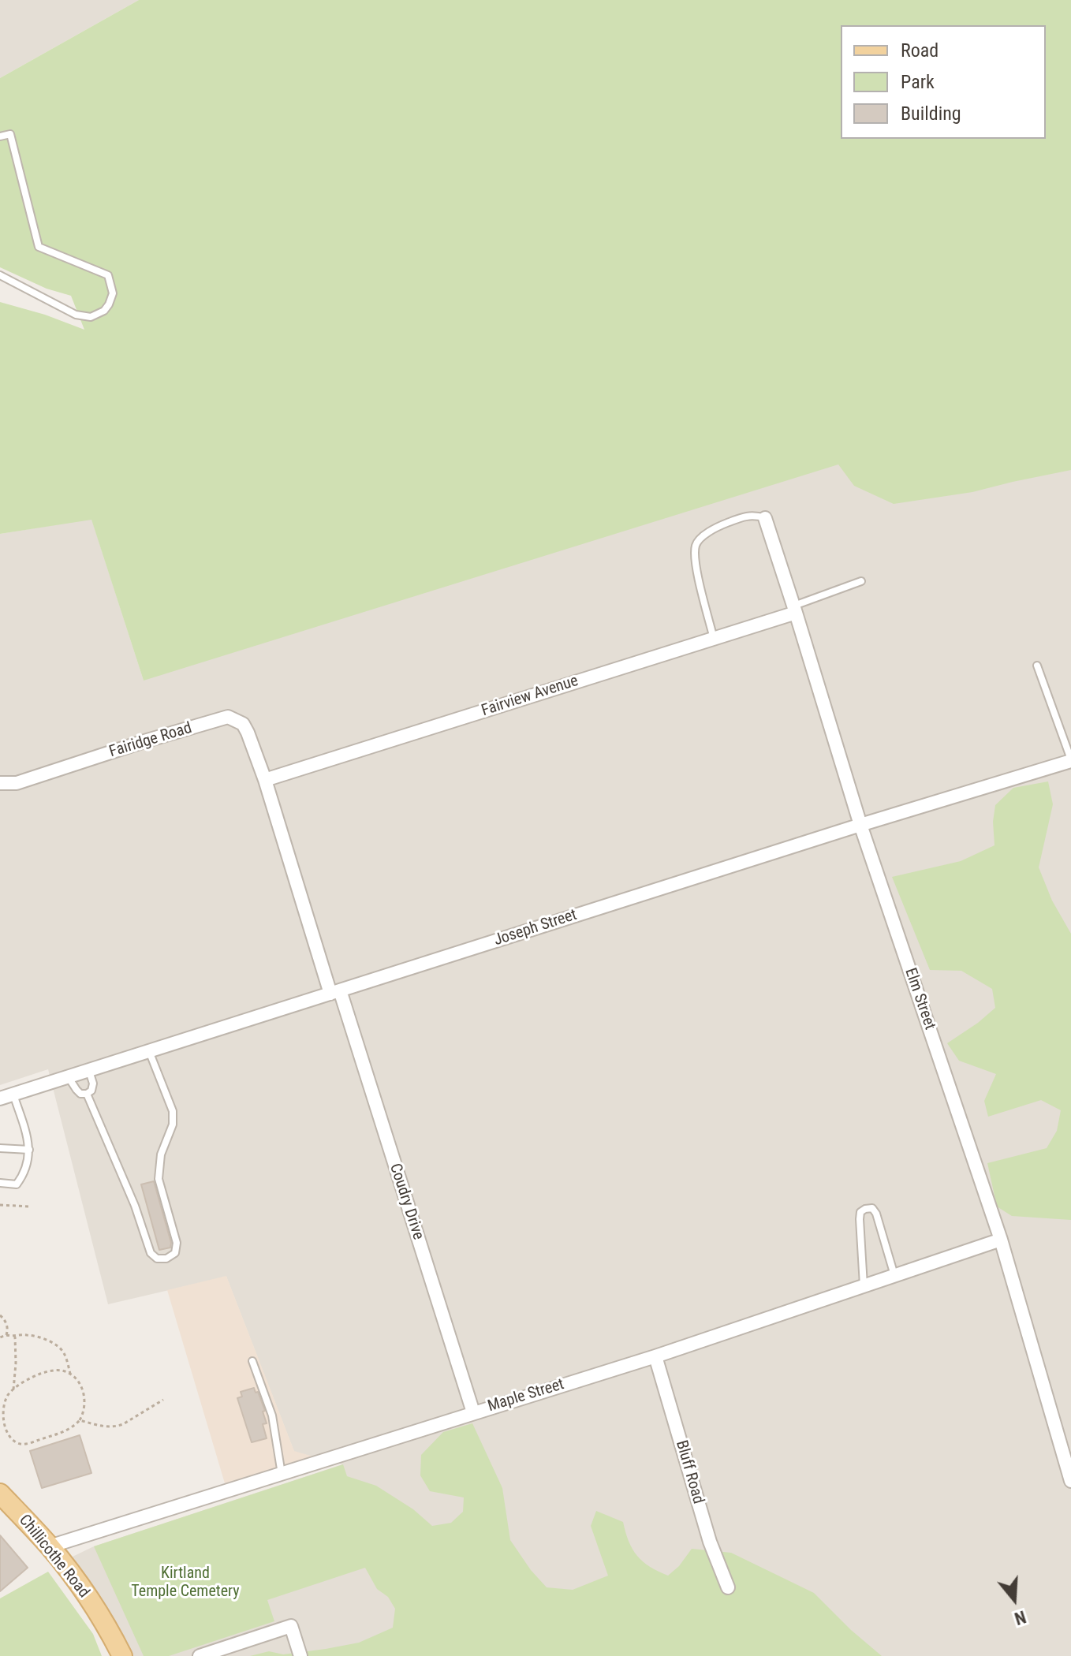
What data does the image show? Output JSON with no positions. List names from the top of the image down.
{
  "streets": {
    "main road": ["Chillicothe Road"],
    "street": [
      "Fairview Avenue",
      "Fairidge Road",
      "Joseph Street",
      "Elm Street",
      "Coudry Drive",
      "Maple Street",
      "Bluff Road"
    ]
  },
  "crossings": [
    ["Fairview Avenue", "Fairidge Road"],
    ["Fairview Avenue", "Elm Street"],
    ["Fairview Avenue", "Coudry Drive"],
    ["Fairidge Road", "Coudry Drive"],
    ["Joseph Street", "Elm Street"],
    ["Joseph Street", "Coudry Drive"],
    ["Elm Street", "Maple Street"],
    ["Coudry Drive", "Maple Street"],
    ["Maple Street", "Bluff Road"],
    ["Maple Street", "Chillicothe Road"]
  ],
  "parks": ["Kirtland Temple Cemetery"],
  "legend": ["Road", "Park", "Building"],
  "north": "bottom"
}
